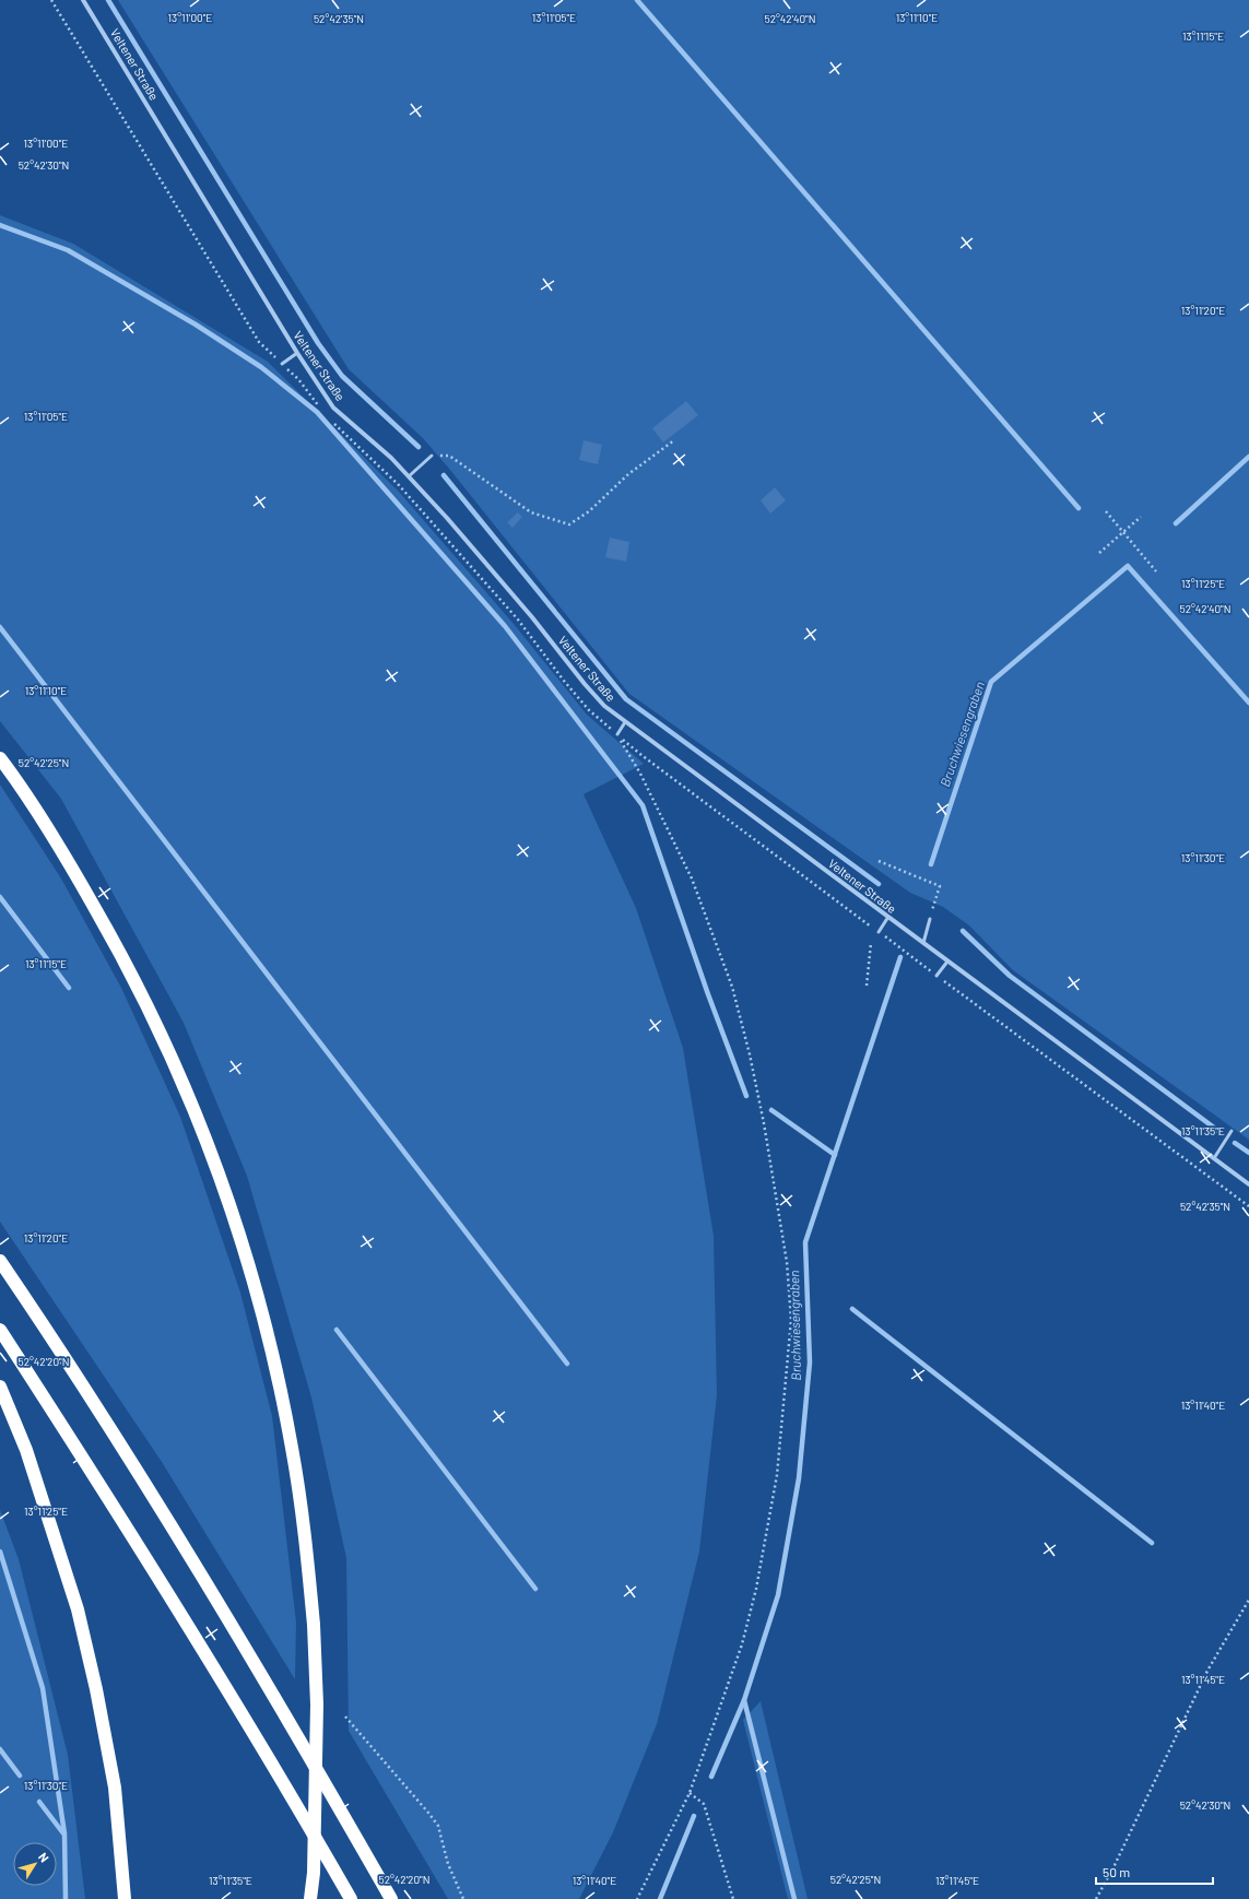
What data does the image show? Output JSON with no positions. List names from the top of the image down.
{
  "streets": {
    "street": ["Veltener Straße"]
  },
  "water": ["Bruchwiesengraben"],
  "scale_bar": "50 m",
  "north": "top right",
  "coordinates": [
    "13°11'05\"E",
    "13°11'10\"E",
    "13°11'00\"E",
    "52°42'35\"N",
    "52°42'40\"N",
    "13°11'15\"E",
    "52°42'30\"N",
    "13°11'20\"E",
    "13°11'25\"E",
    "52°42'25\"N",
    "13°11'30\"E",
    "13°11'35\"E",
    "52°42'20\"N",
    "13°11'40\"E",
    "13°11'45\"E"
  ]
}
